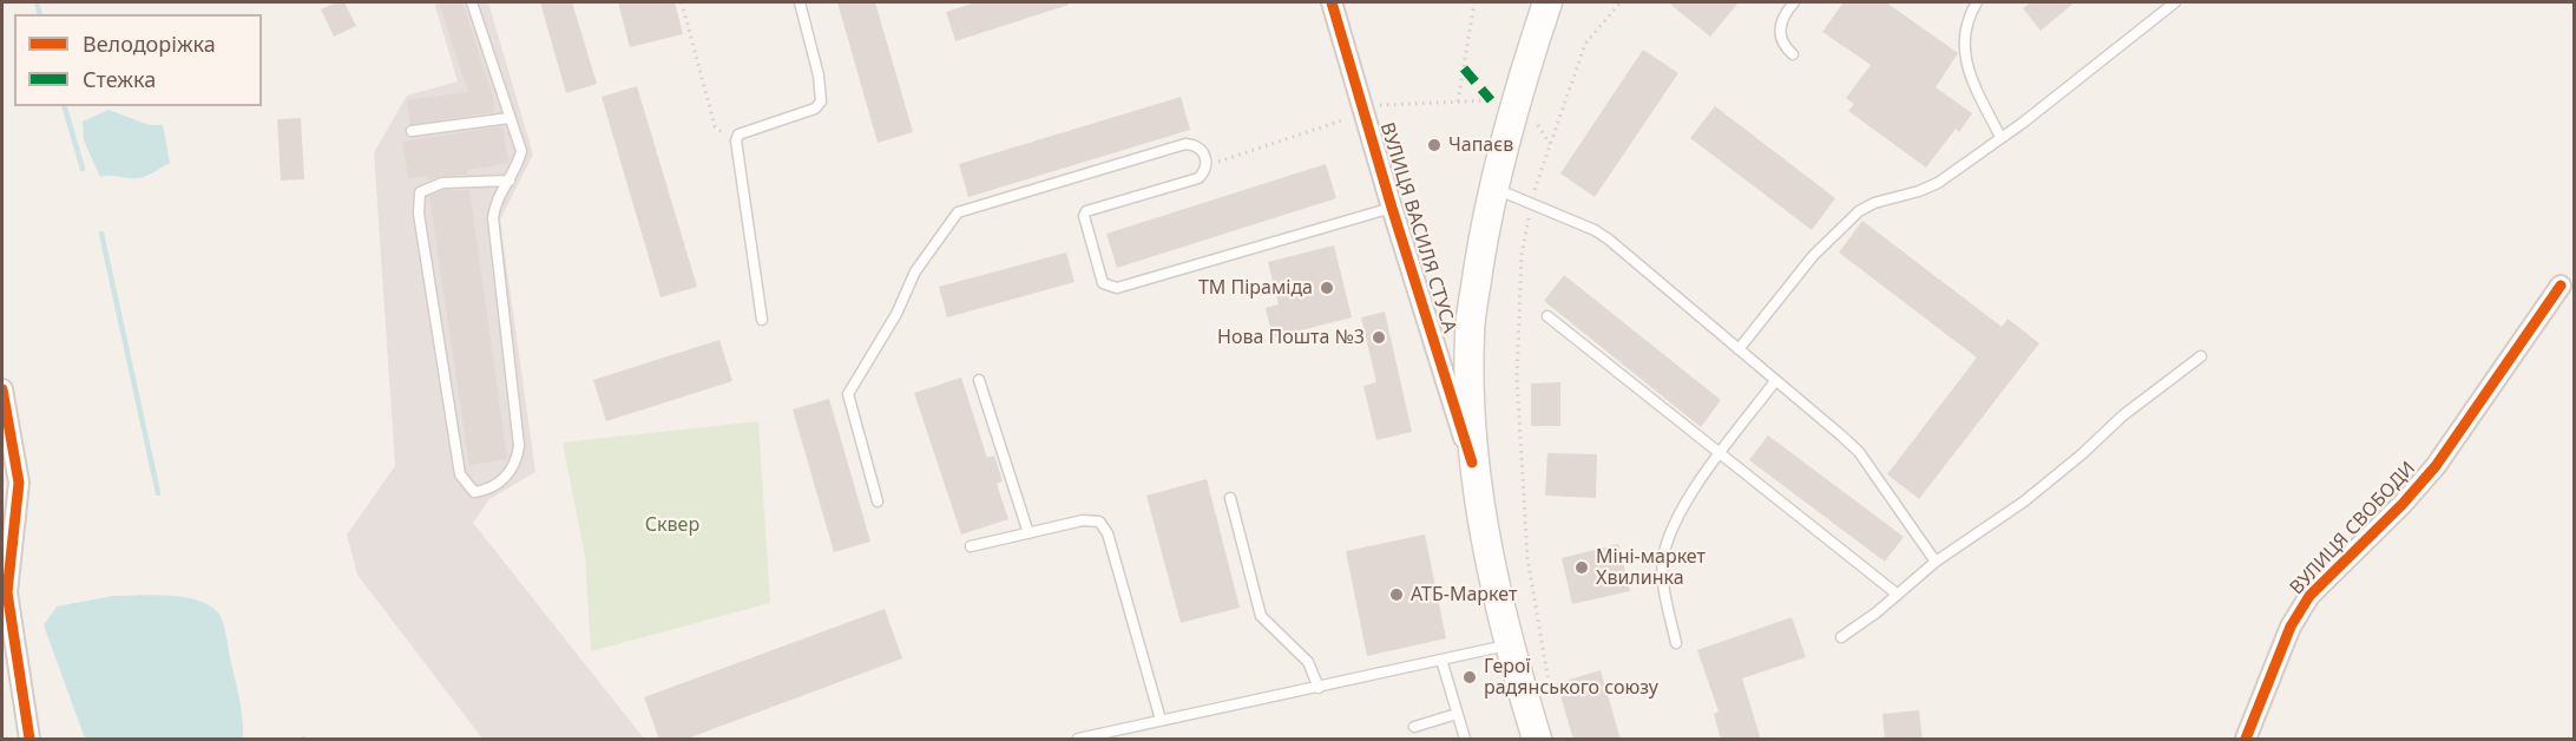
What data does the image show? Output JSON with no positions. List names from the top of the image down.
{
  "streets": {
    "street": ["ВУЛИЦЯ ВАСИЛЯ СТУСА", "ВУЛИЦЯ СВОБОДИ"]
  },
  "parks": ["Сквер"],
  "places": [
    "Чапаєв",
    "ТМ Піраміда",
    "Нова Пошта №3",
    "Міні-маркет Хвилинка",
    "АТБ-Маркет",
    "Герої радянського союзу"
  ],
  "legend": ["Велодоріжка", "Стежка"]
}
